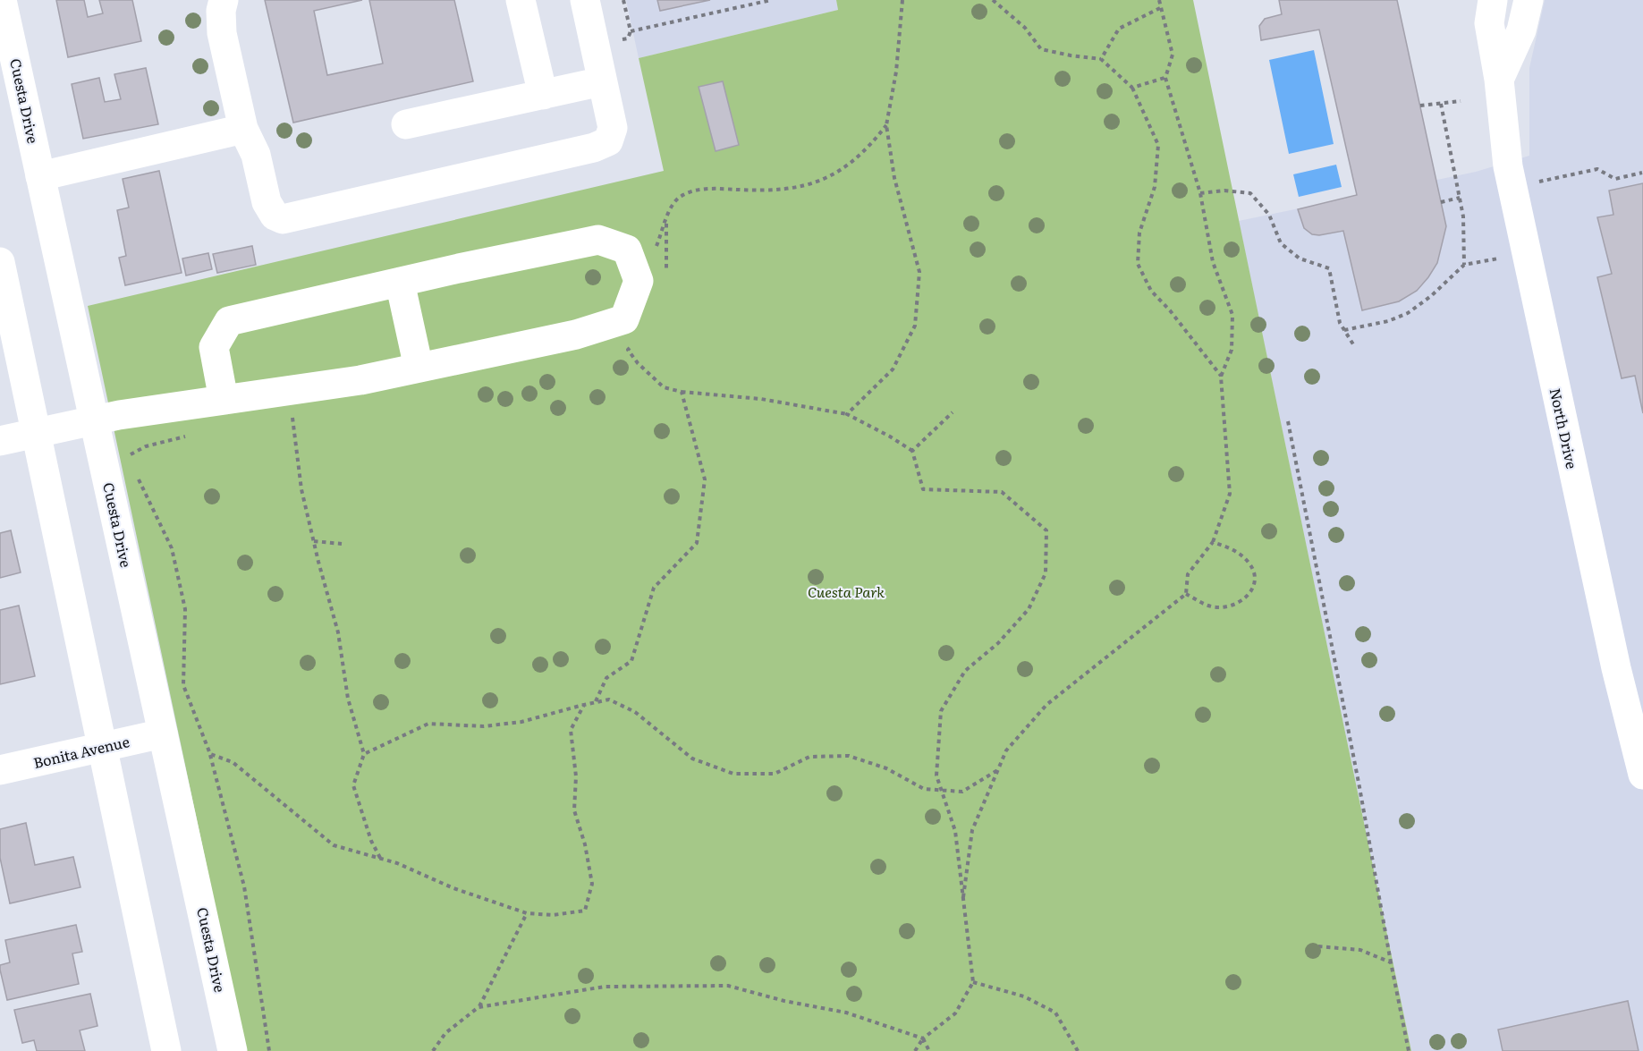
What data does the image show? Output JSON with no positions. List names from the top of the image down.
{
  "streets": {
    "main road": ["Cuesta Drive", "North Drive", "Bonita Avenue"]
  },
  "crossings": [
    ["Cuesta Drive", "Bonita Avenue"]
  ],
  "parks": ["Cuesta Park"]
}
